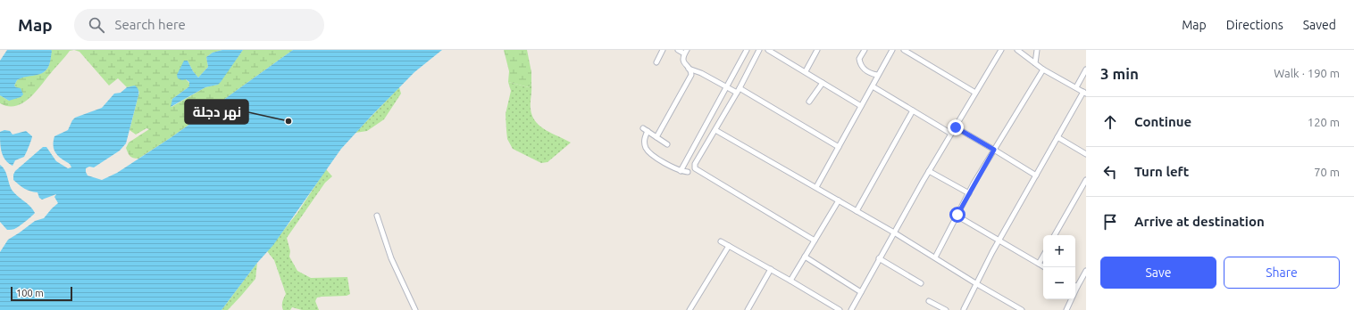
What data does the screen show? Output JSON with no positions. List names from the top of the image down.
{
  "places": ["نهر دجلة"],
  "scale_bar": "100 m",
  "page": {
    "header": "Map",
    "search": "Search here",
    "nav": ["Map", "Directions", "Saved"],
    "heading": ["3 min", "Walk · 190 m"],
    "list": [
      ["Continue", "120 m"],
      ["Turn left", "70 m"],
      "Arrive at destination"
    ],
    "map_buttons": ["+", "−"],
    "buttons": ["Save", "Share"],
    "scale": "100 m"
  }
}
